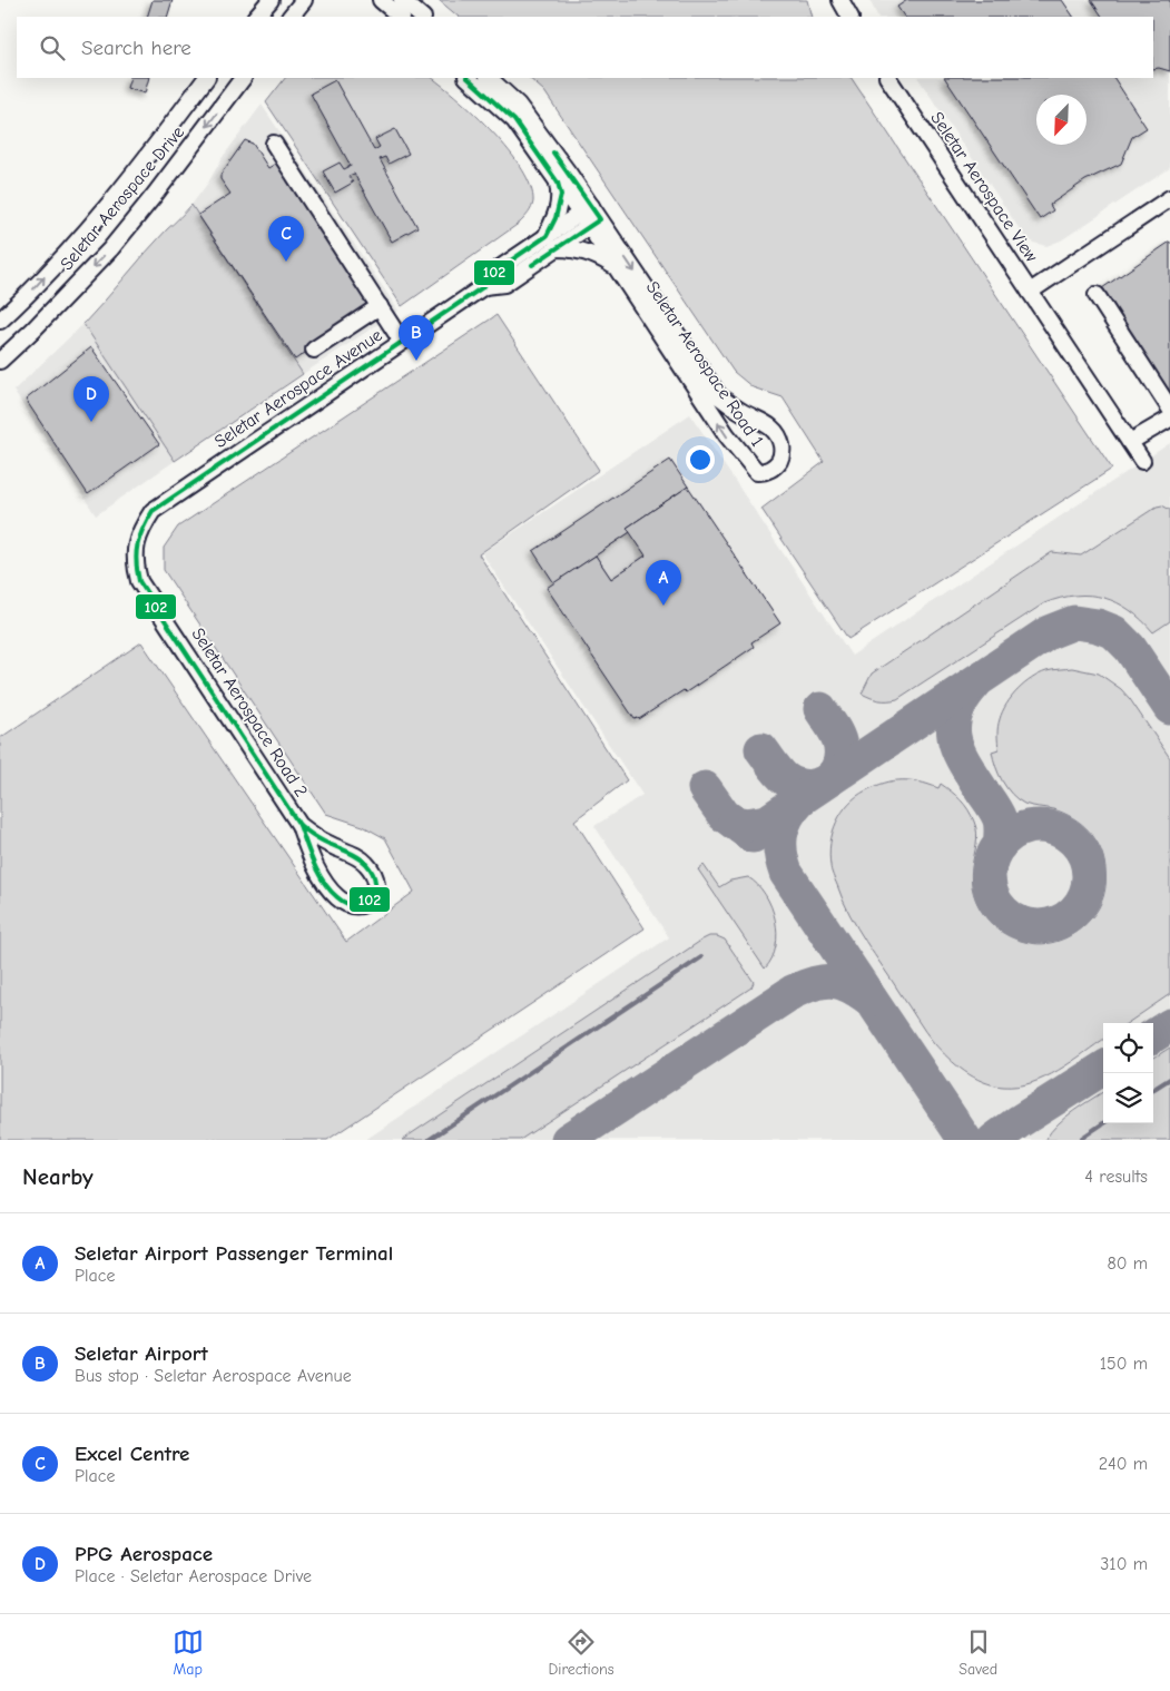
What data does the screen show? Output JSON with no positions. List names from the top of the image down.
{
  "streets": {
    "street": [
      "Seletar Aerospace View",
      "Seletar Aerospace Drive",
      "Seletar Aerospace Road 1",
      "Seletar Aerospace Avenue",
      "Seletar Aerospace Road 2"
    ]
  },
  "crossings": [
    ["Seletar Aerospace Road 1", "Seletar Aerospace Avenue"],
    ["Seletar Aerospace Avenue", "Seletar Aerospace Road 2"]
  ],
  "lines": ["transit line 102"],
  "north": "bottom left",
  "page": {
    "search": "Search here",
    "pins": [
      "C",
      "B",
      "D",
      "A"
    ],
    "heading": ["Nearby", "4 results"],
    "list": [
      {
        "mark": "A",
        "name": "Seletar Airport Passenger Terminal",
        "note": "Place",
        "value": "80 m"
      },
      {
        "mark": "B",
        "name": "Seletar Airport",
        "note": "Bus stop · Seletar Aerospace Avenue",
        "value": "150 m"
      },
      {
        "mark": "C",
        "name": "Excel Centre",
        "note": "Place",
        "value": "240 m"
      },
      {
        "mark": "D",
        "name": "PPG Aerospace",
        "note": "Place · Seletar Aerospace Drive",
        "value": "310 m"
      }
    ],
    "nav": ["Map", "Directions", "Saved"]
  }
}
